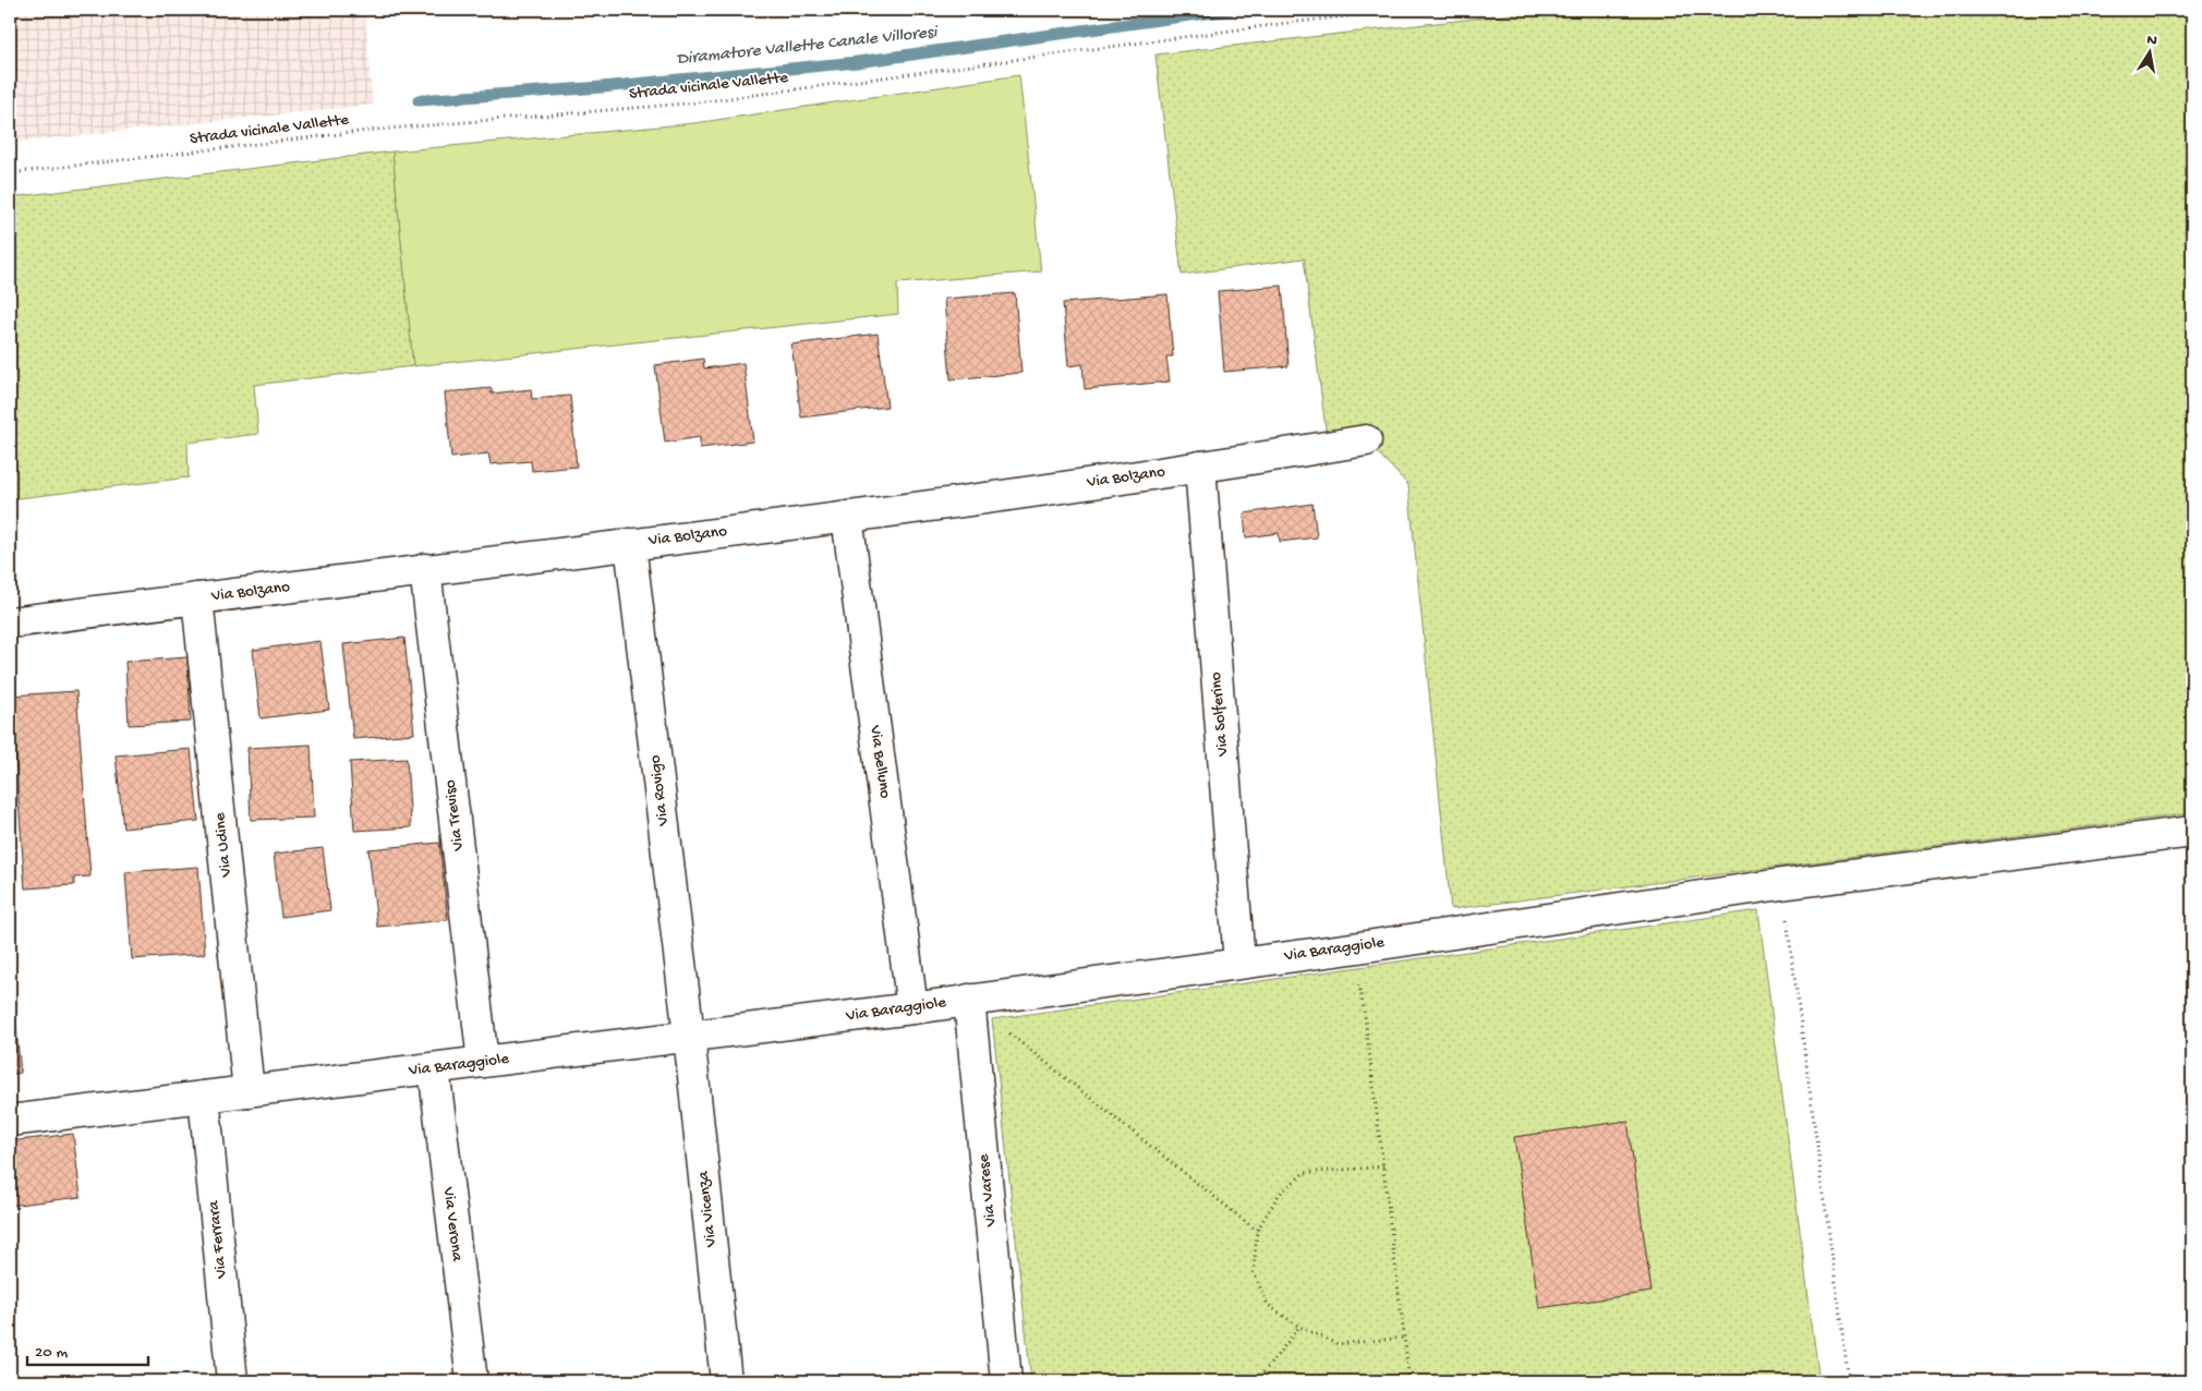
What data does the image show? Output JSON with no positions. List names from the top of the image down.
{
  "streets": {
    "street": [
      "Via Bolzano",
      "Via Solferino",
      "Via Belluno",
      "Via Rovigo",
      "Via Treviso",
      "Via Udine",
      "Via Baraggiole",
      "Via Varese",
      "Via Vicenza",
      "Via Verona",
      "Via Ferrara"
    ],
    "path": ["Strada vicinale Vallette"]
  },
  "crossings": [
    ["Via Bolzano", "Via Solferino"],
    ["Via Bolzano", "Via Belluno"],
    ["Via Bolzano", "Via Rovigo"],
    ["Via Bolzano", "Via Treviso"],
    ["Via Bolzano", "Via Udine"],
    ["Via Solferino", "Via Baraggiole"],
    ["Via Belluno", "Via Baraggiole"],
    ["Via Rovigo", "Via Baraggiole"],
    ["Via Rovigo", "Via Vicenza"],
    ["Via Treviso", "Via Baraggiole"],
    ["Via Udine", "Via Baraggiole"],
    ["Via Baraggiole", "Via Varese"],
    ["Via Baraggiole", "Via Vicenza"],
    ["Via Baraggiole", "Via Verona"],
    ["Via Baraggiole", "Via Ferrara"]
  ],
  "water": ["Diramatore Vallette Canale Villoresi"],
  "scale_bar": "20 m",
  "north": "top"
}
